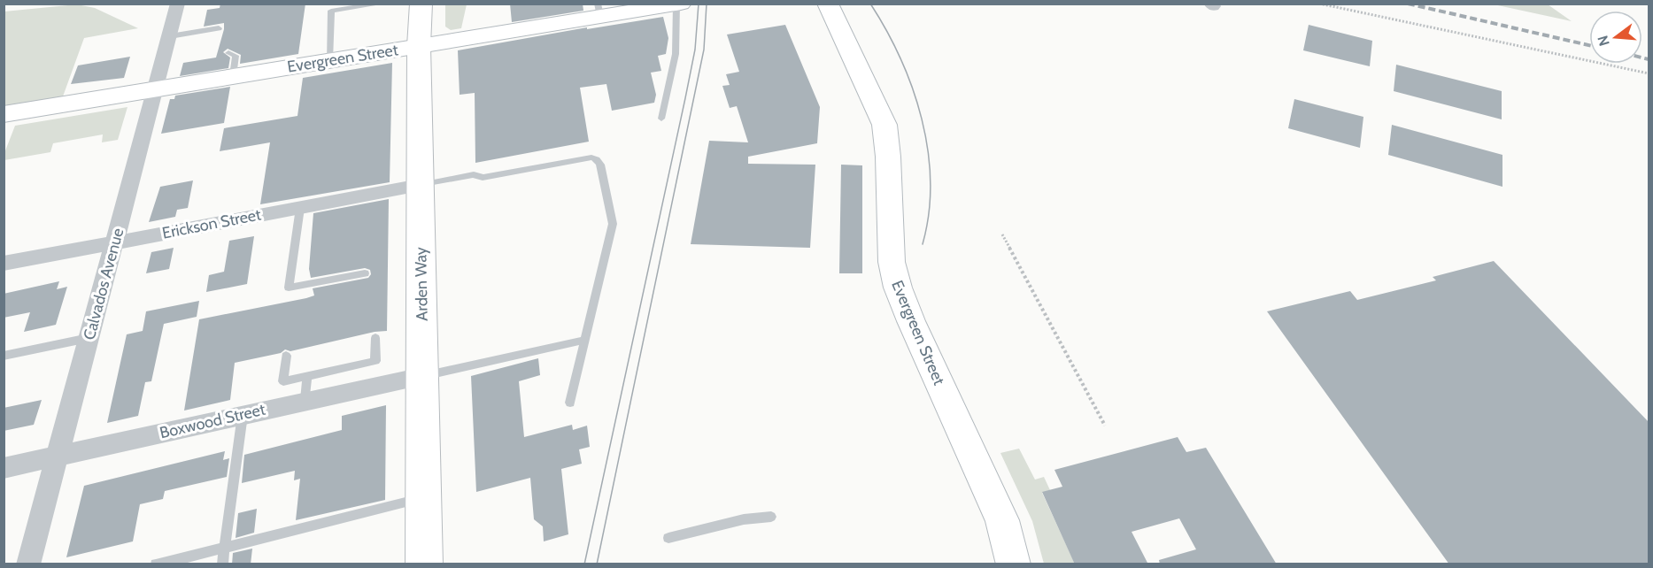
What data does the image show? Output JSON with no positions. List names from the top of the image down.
{
  "streets": {
    "main road": ["Arden Way"],
    "street": [
      "Evergreen Street",
      "Erickson Street",
      "Calvados Avenue",
      "Boxwood Street"
    ]
  },
  "crossings": [
    ["Evergreen Street", "Calvados Avenue"],
    ["Evergreen Street", "Arden Way"],
    ["Erickson Street", "Calvados Avenue"],
    ["Erickson Street", "Arden Way"],
    ["Calvados Avenue", "Boxwood Street"],
    ["Arden Way", "Boxwood Street"]
  ],
  "north": "left"
}
